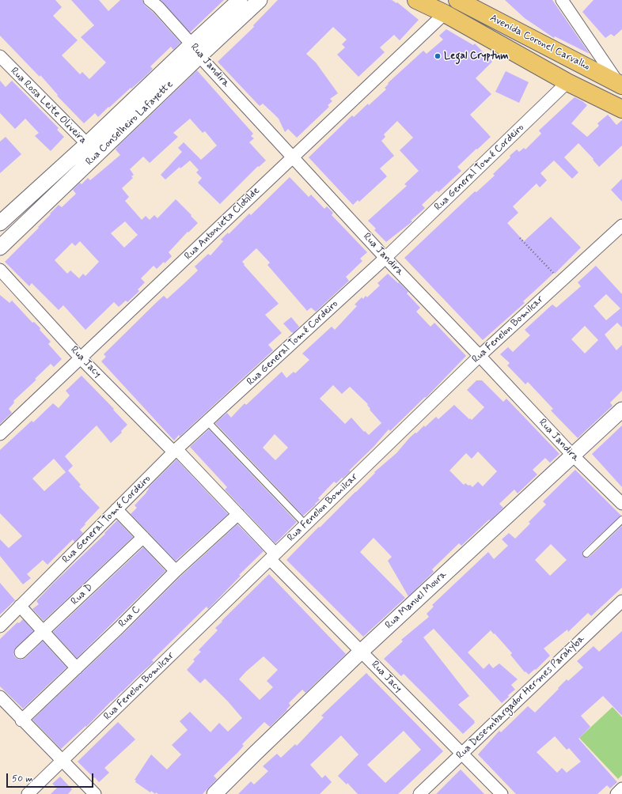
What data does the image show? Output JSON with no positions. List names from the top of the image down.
{
  "streets": {
    "main road": ["Avenida Coronel Carvalho"],
    "street": [
      "Rua Jandira",
      "Rua Rosa Leite Oliveira",
      "Rua Conselheiro Lafayette",
      "Rua General Tomé Cordeiro",
      "Rua Antonieta Clotilde",
      "Rua Fenelon Bomilcar",
      "Rua Jacy",
      "Rua D",
      "Rua Manuel Moura",
      "Rua C",
      "Rua Desembargador Hermes Parahyba"
    ]
  },
  "crossings": [
    ["Avenida Coronel Carvalho", "Rua General Tomé Cordeiro"],
    ["Avenida Coronel Carvalho", "Rua Antonieta Clotilde"],
    ["Rua Jandira", "Rua Conselheiro Lafayette"],
    ["Rua Jandira", "Rua General Tomé Cordeiro"],
    ["Rua Jandira", "Rua Antonieta Clotilde"],
    ["Rua Jandira", "Rua Fenelon Bomilcar"],
    ["Rua Jandira", "Rua Manuel Moura"],
    ["Rua Rosa Leite Oliveira", "Rua Conselheiro Lafayette"],
    ["Rua General Tomé Cordeiro", "Rua Jacy"],
    ["Rua Antonieta Clotilde", "Rua Jacy"],
    ["Rua Fenelon Bomilcar", "Rua Jacy"],
    ["Rua Jacy", "Rua Manuel Moura"],
    ["Rua Jacy", "Rua C"],
    ["Rua Jacy", "Rua Desembargador Hermes Parahyba"]
  ],
  "places": ["Legal Cryptum"],
  "scale_bar": "50 m"
}
